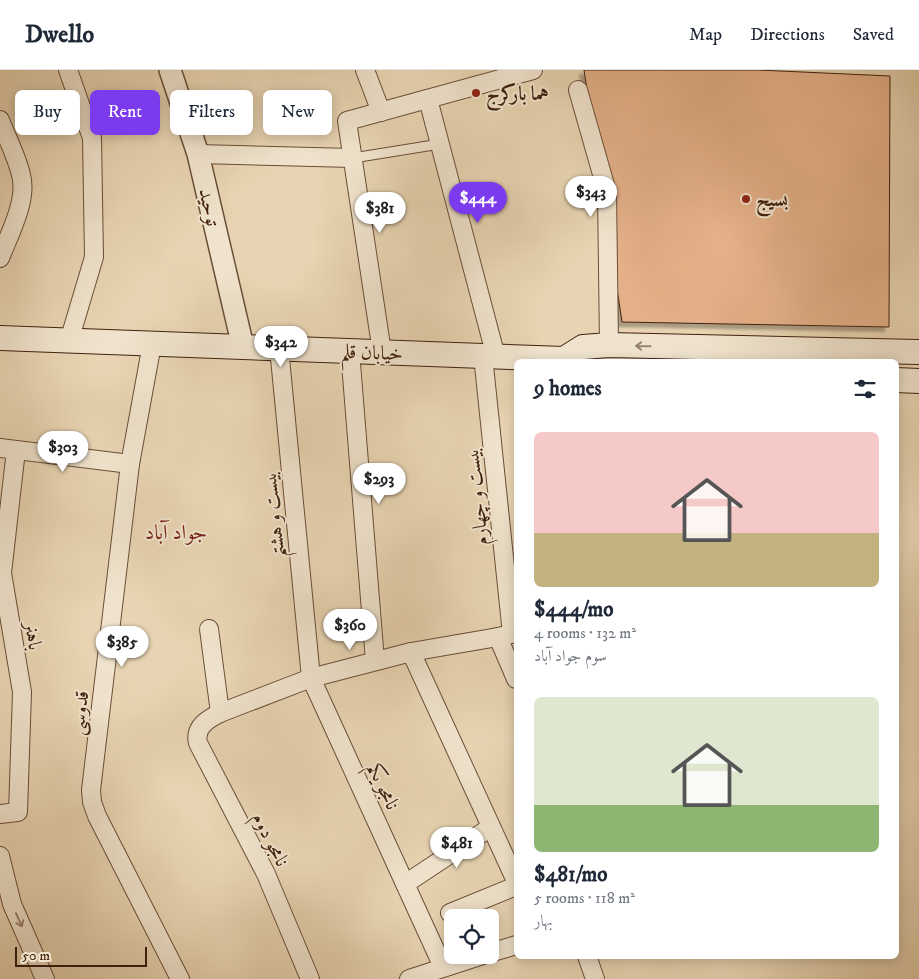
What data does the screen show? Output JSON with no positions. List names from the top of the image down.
{
  "streets": {
    "main road": ["خیابان قلم"],
    "street": [
      "توحید",
      "بیست و چهارم",
      "بیست و هشتم",
      "باهنر",
      "قدوسی",
      "نامجو یکم",
      "نامجو دوم"
    ]
  },
  "crossings": [
    ["توحید", "خیابان قلم"],
    ["خیابان قلم", "بیست و چهارم"],
    ["خیابان قلم", "بیست و هشتم"],
    ["خیابان قلم", "قدوسی"],
    ["بیست و هشتم", "نامجو یکم"]
  ],
  "districts": ["جواد آباد"],
  "places": ["هما بارکرج", "بسیج"],
  "scale_bar": "50 m",
  "page": {
    "header": "Dwello",
    "nav": ["Map", "Directions", "Saved"],
    "chip": [
      "Buy",
      "Rent",
      "Filters",
      "New"
    ],
    "price": [
      "$343",
      "$444",
      "$381",
      "$342",
      "$303",
      "$293",
      "$360",
      "$385",
      "$481"
    ],
    "heading": "9 homes",
    "list": [
      {
        "name": "$444/mo",
        "note": "4 rooms · 132 m² · سوم جواد آباد"
      },
      {
        "name": "$481/mo",
        "note": "5 rooms · 118 m² · بهار"
      }
    ],
    "scale": "50 m"
  }
}
